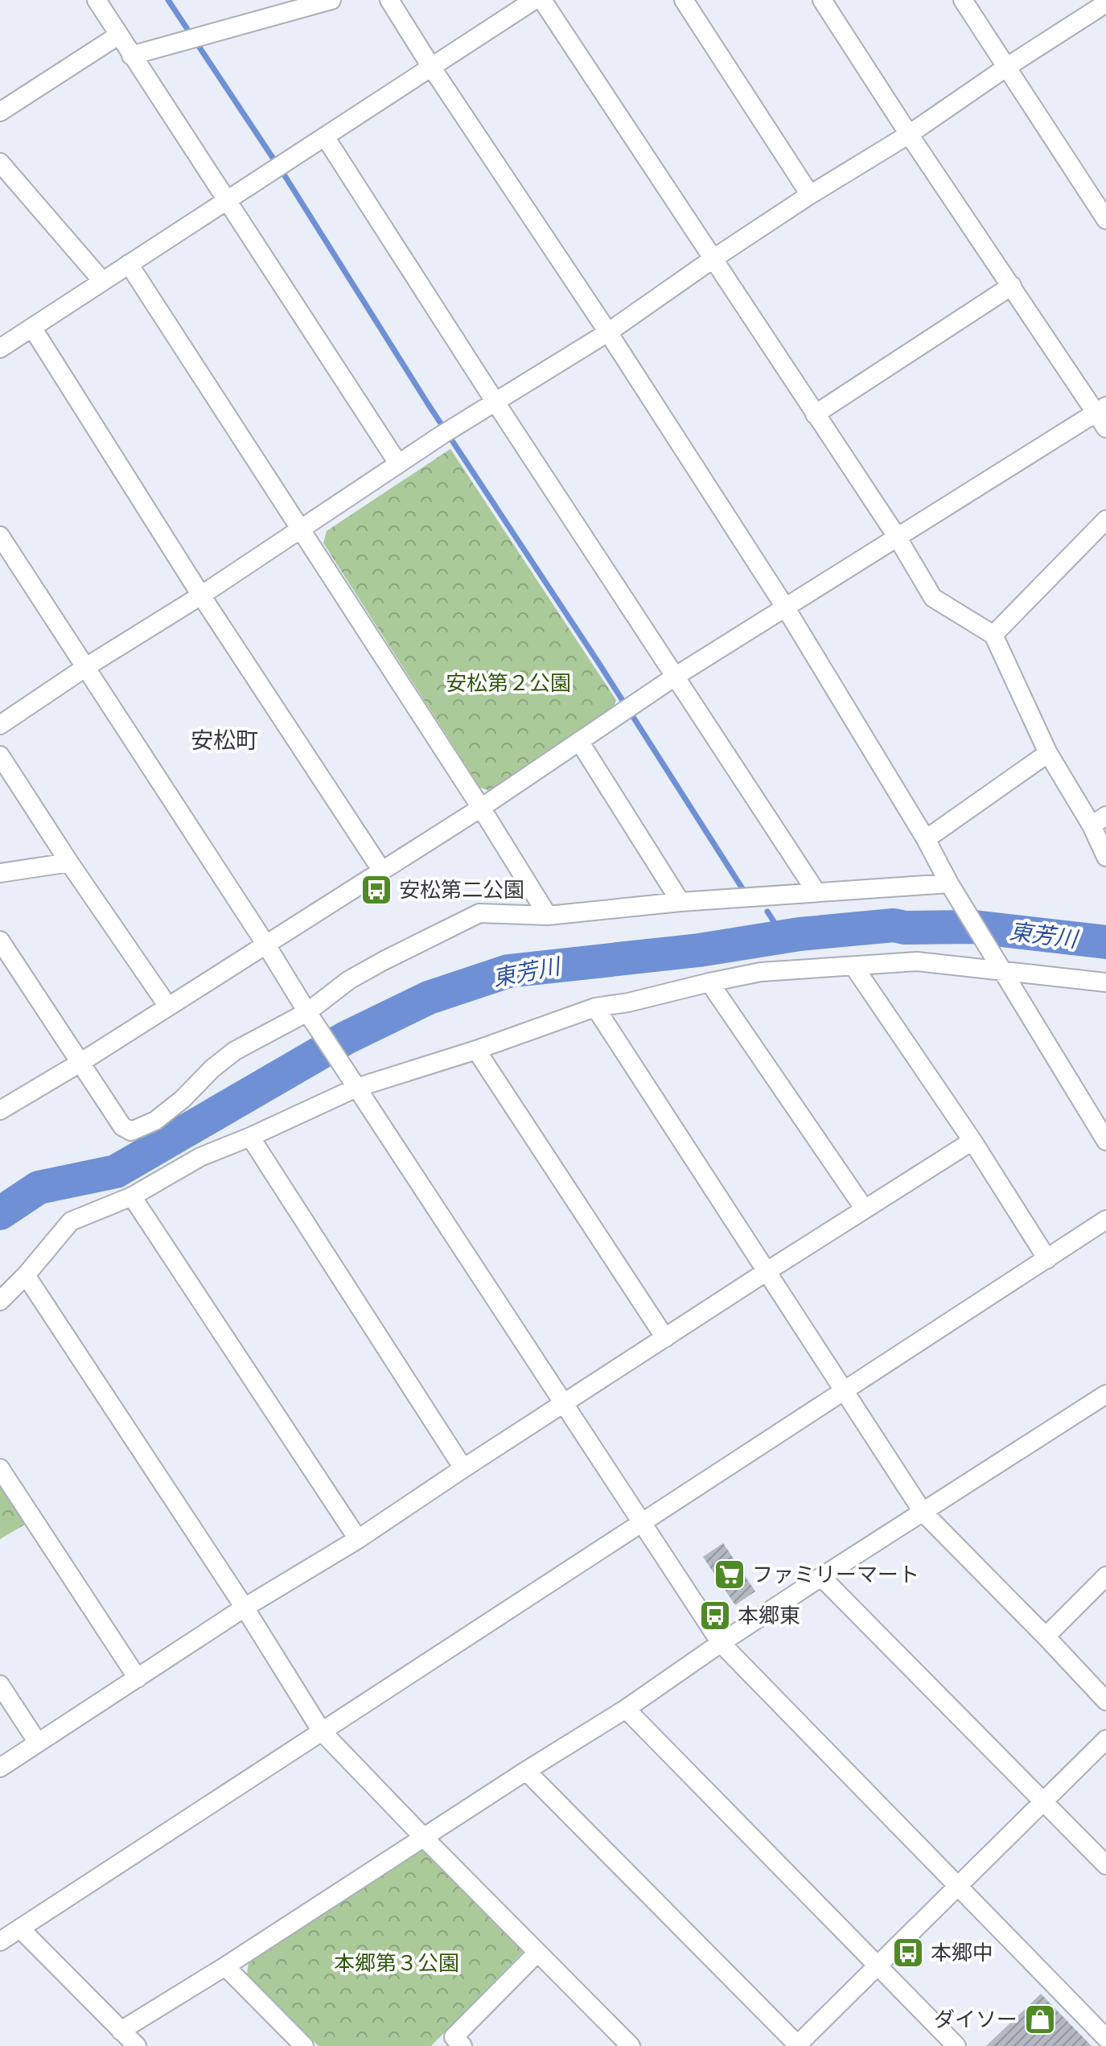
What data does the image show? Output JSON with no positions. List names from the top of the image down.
{
  "districts": ["安松町"],
  "water": ["東芳川"],
  "parks": ["安松第２公園", "本郷第３公園"],
  "places": {
    "bus stop": ["安松第二公園", "本郷東", "本郷中"],
    "supermarket": ["ファミリーマート"],
    "shop": ["ダイソー"]
  }
}
